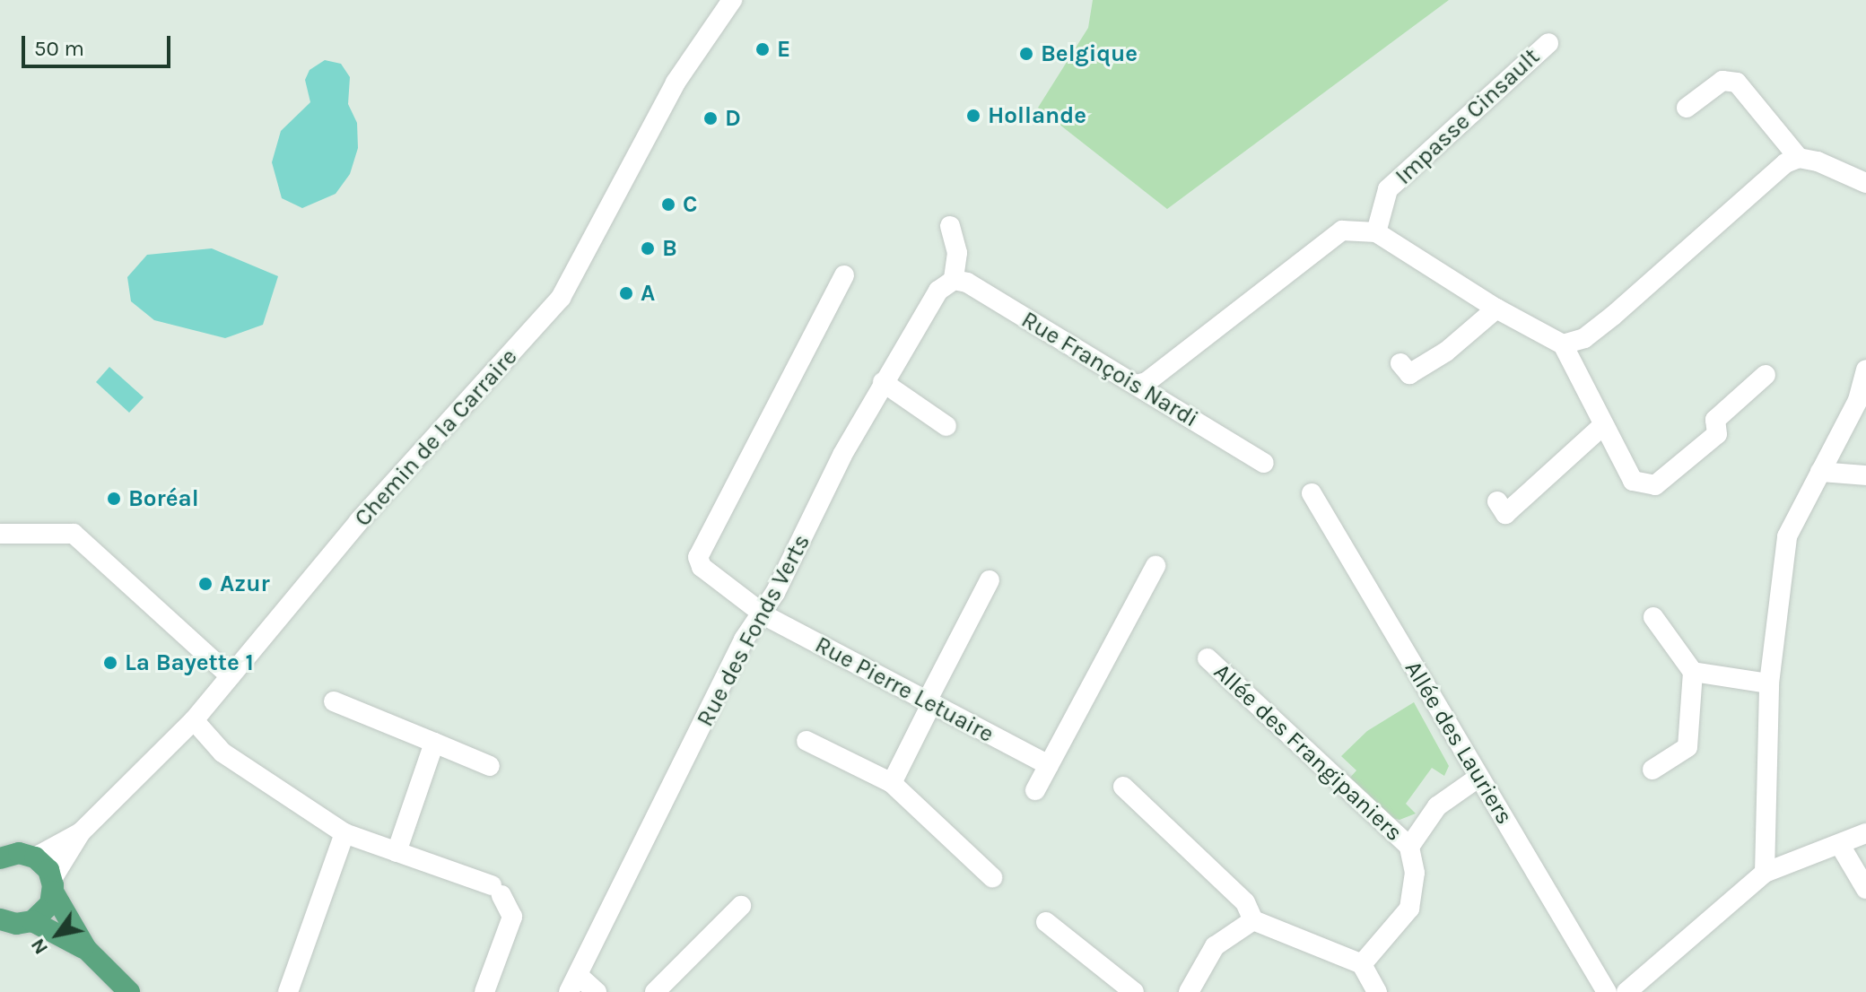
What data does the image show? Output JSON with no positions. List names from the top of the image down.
{
  "streets": {
    "street": [
      "Impasse Cinsault",
      "Rue François Nardi",
      "Chemin de la Carraire",
      "Rue des Fonds Verts",
      "Rue Pierre Letuaire",
      "Allée des Lauriers",
      "Allée des Frangipaniers"
    ]
  },
  "crossings": [
    ["Rue François Nardi", "Rue des Fonds Verts"],
    ["Rue des Fonds Verts", "Rue Pierre Letuaire"]
  ],
  "places": [
    "E",
    "Belgique",
    "Hollande",
    "D",
    "C",
    "B",
    "A",
    "Boréal",
    "Azur",
    "La Bayette 1"
  ],
  "scale_bar": "50 m",
  "north": "bottom left"
}
